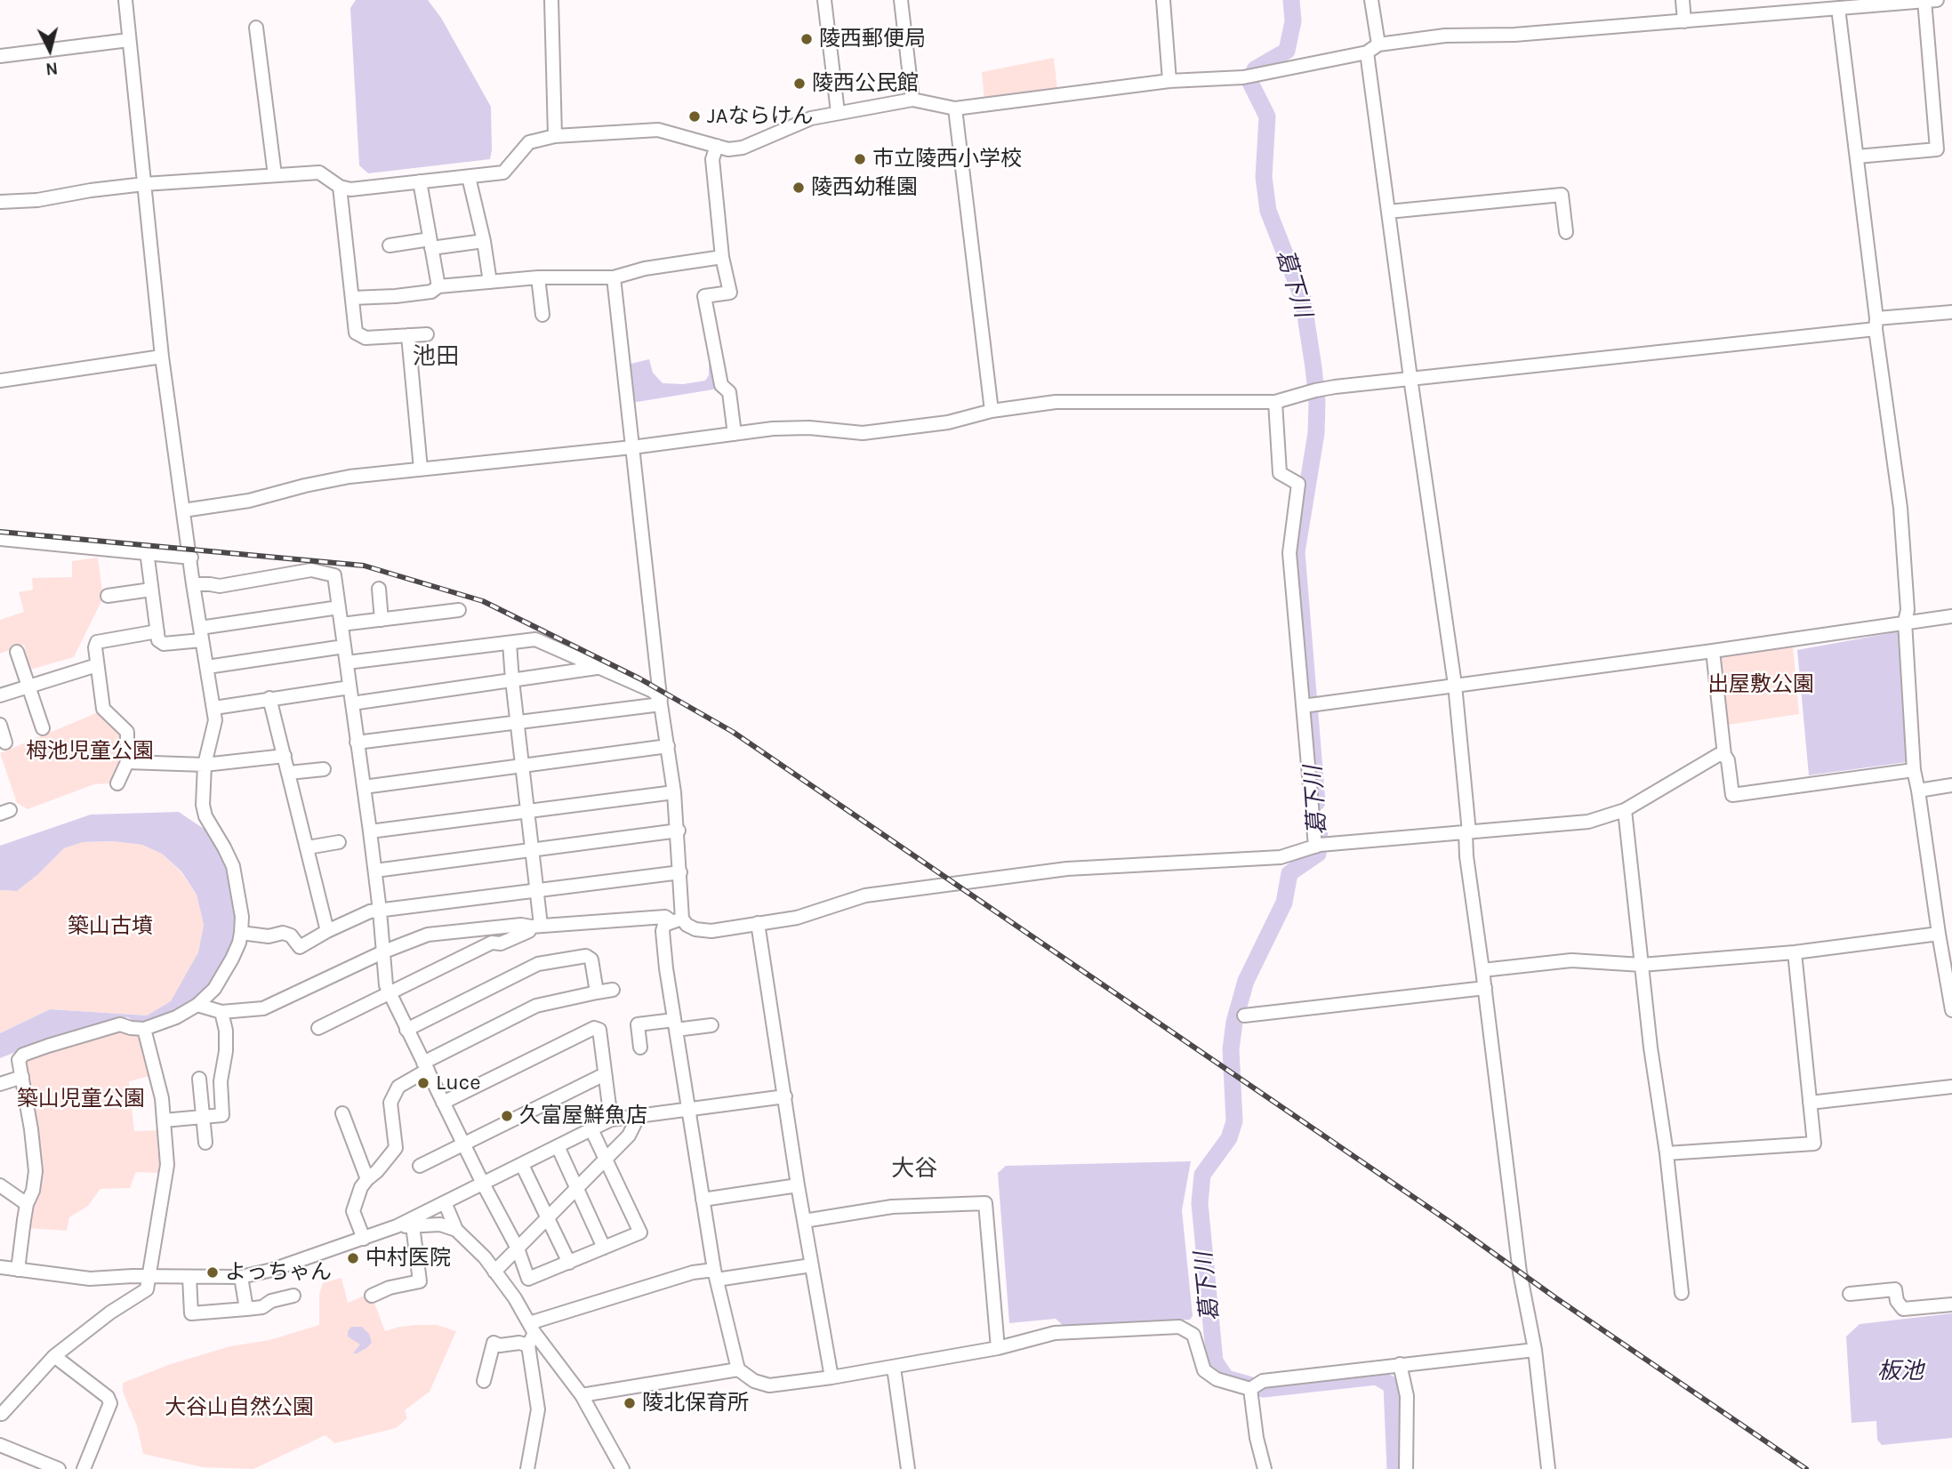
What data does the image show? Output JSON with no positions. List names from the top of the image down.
{
  "districts": ["池田", "大谷"],
  "water": ["葛下川", "板池"],
  "parks": [
    "出屋敷公園",
    "栂池児童公園",
    "築山古墳",
    "築山児童公園",
    "大谷山自然公園"
  ],
  "places": [
    "陵西郵便局",
    "陵西公民館",
    "JAならけん",
    "市立陵西小学校",
    "陵西幼稚園",
    "Luce",
    "久富屋鮮魚店",
    "中村医院",
    "よっちゃん",
    "陵北保育所"
  ],
  "north": "bottom"
}
